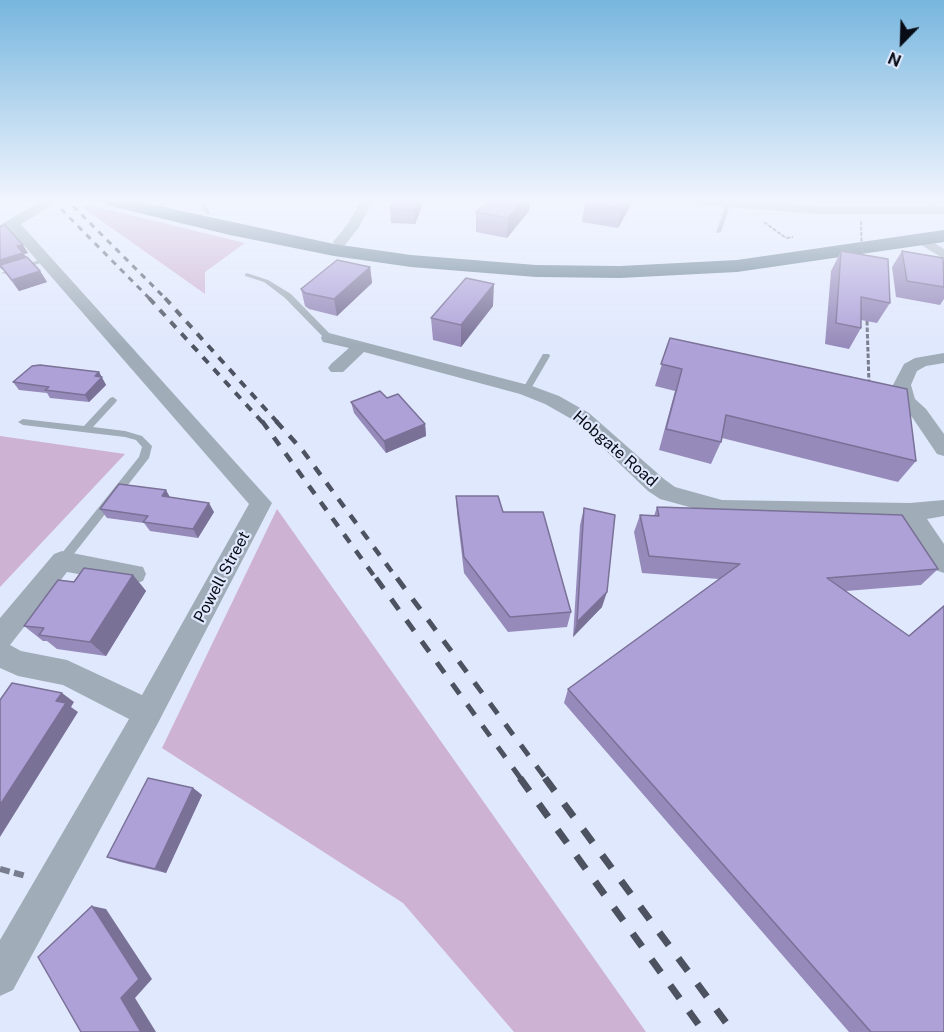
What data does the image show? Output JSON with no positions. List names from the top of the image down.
{
  "streets": {
    "street": ["Hobgate Road", "Powell Street"]
  },
  "north": "bottom left"
}
